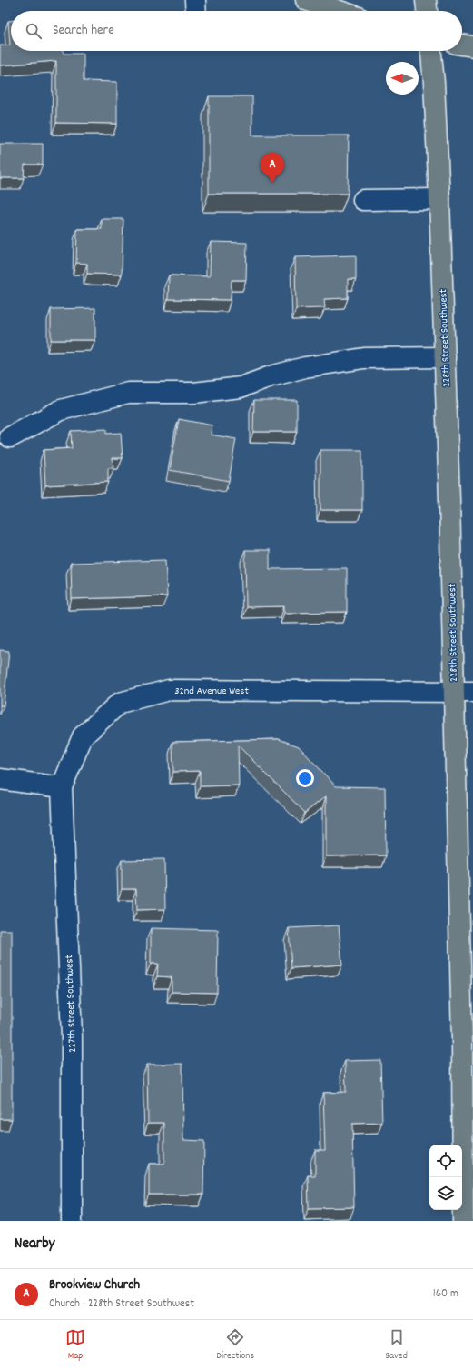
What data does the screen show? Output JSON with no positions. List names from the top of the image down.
{
  "streets": {
    "main road": ["228th Street Southwest"],
    "street": ["32nd Avenue West", "227th Street Southwest"]
  },
  "crossings": [
    ["228th Street Southwest", "32nd Avenue West"],
    ["32nd Avenue West", "227th Street Southwest"]
  ],
  "north": "left",
  "page": {
    "search": "Search here",
    "pins": "A",
    "heading": "Nearby",
    "list": [
      {
        "mark": "A",
        "name": "Brookview Church",
        "note": "Church · 228th Street Southwest",
        "value": "160 m"
      }
    ],
    "nav": ["Map", "Directions", "Saved"]
  }
}
